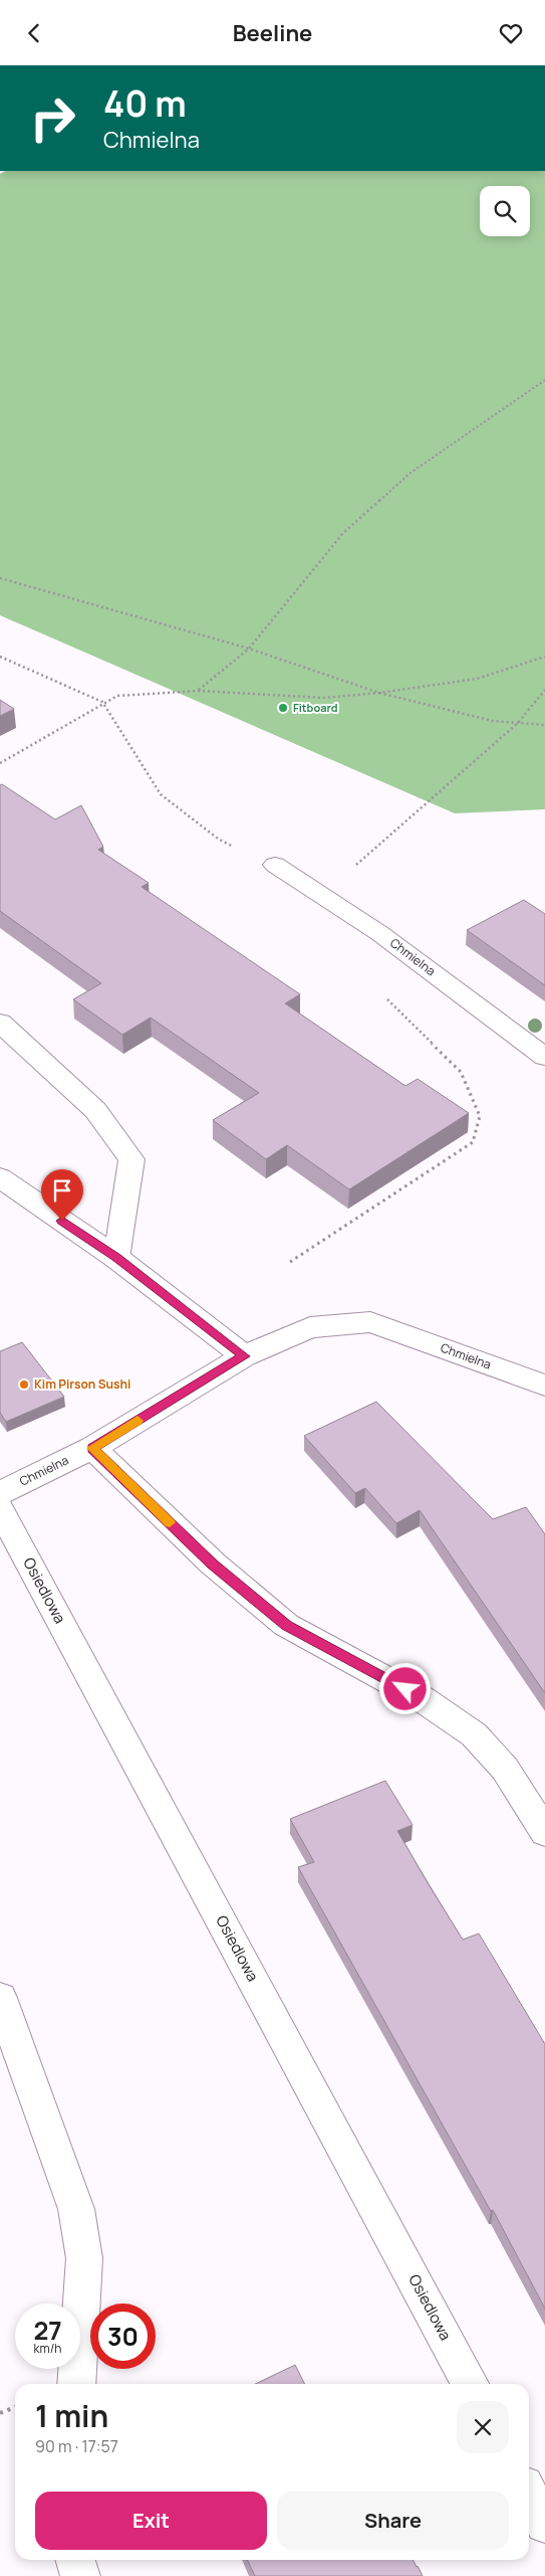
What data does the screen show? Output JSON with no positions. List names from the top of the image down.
{
  "streets": {
    "street": ["Chmielna", "Osiedlowa"]
  },
  "places": ["Fitboard", "Kim Pirson Sushi"],
  "page": {
    "header": "Beeline",
    "turn": ["40 m", "Chmielna"],
    "speed": "27 km/h",
    "limit": "30",
    "heading": ["1 min", "90 m · 17:57"],
    "buttons": ["Exit", "Share"]
  }
}
